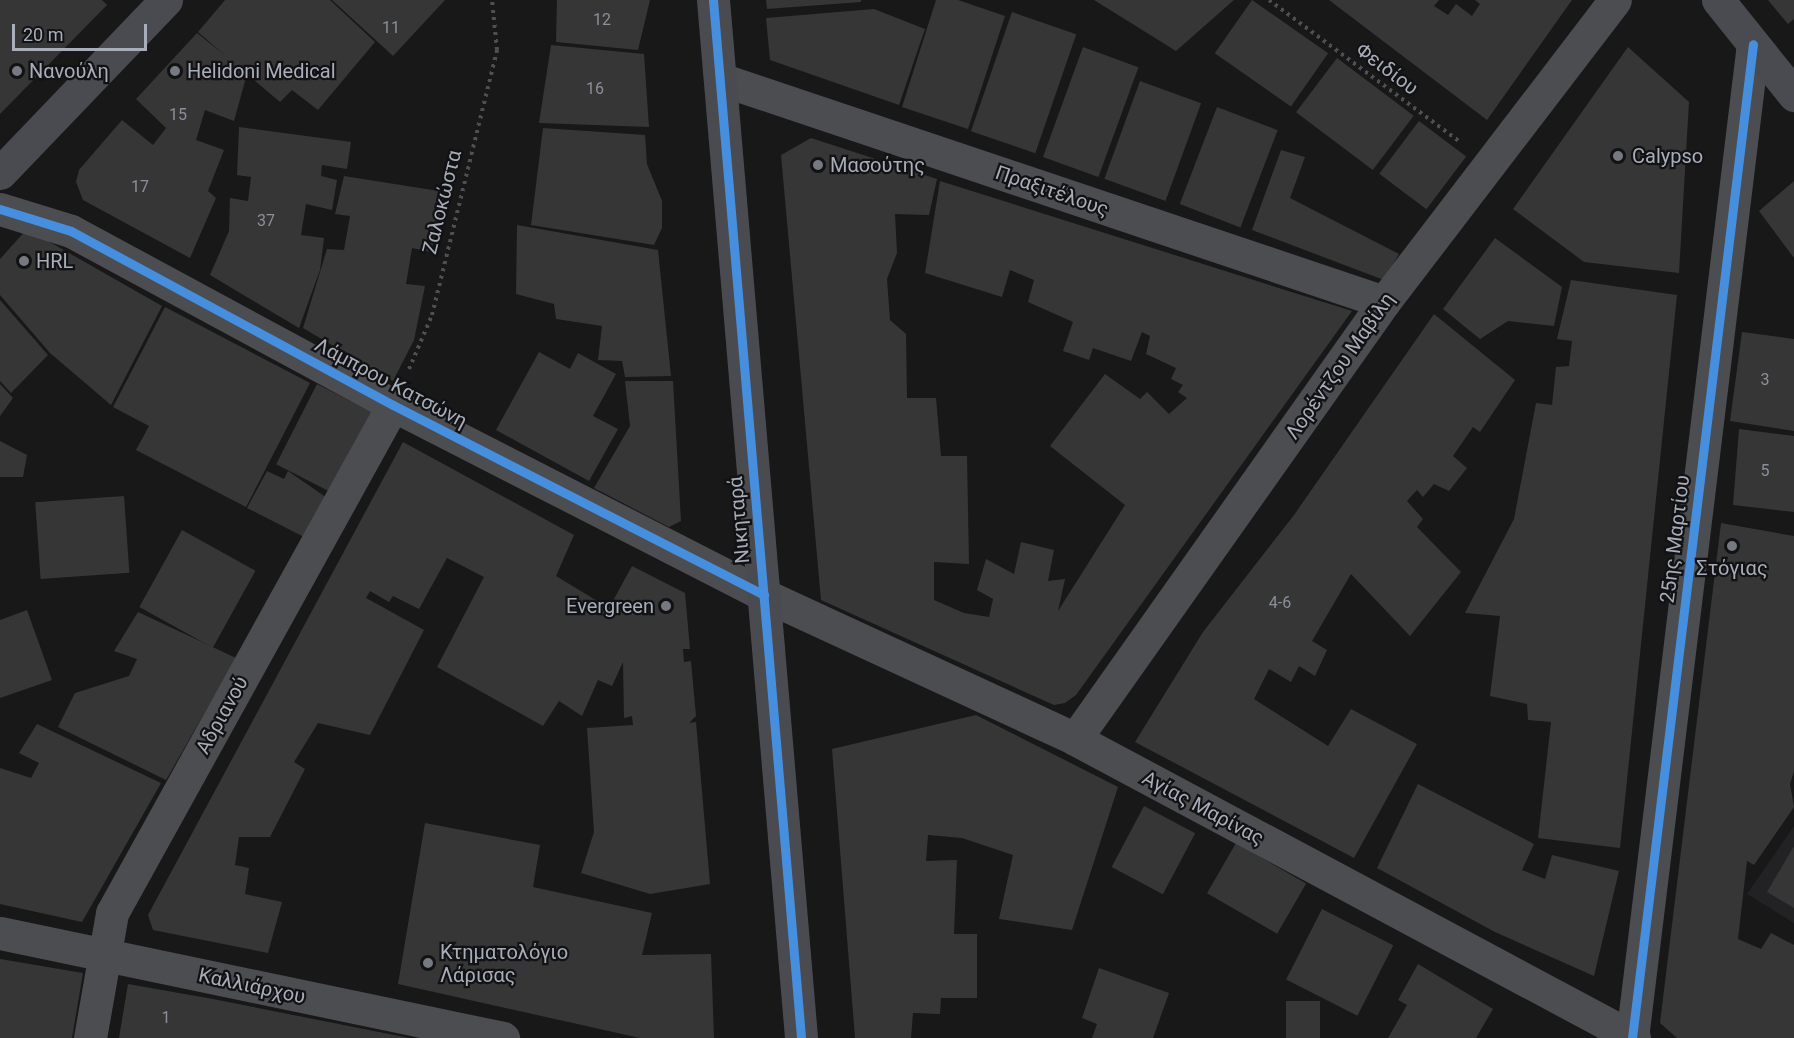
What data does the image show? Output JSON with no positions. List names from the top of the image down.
{
  "streets": {
    "street": [
      "Πραξιτέλους",
      "Λορέντζου Μαβίλη",
      "Λάμπρου Κατσώνη",
      "Νικηταρά",
      "25ης Μαρτίου",
      "Αδριανού",
      "Αγίας Μαρίνας",
      "Καλλιάρχου"
    ],
    "path": ["Φειδίου", "Ζαλοκώστα"]
  },
  "crossings": [
    ["Φειδίου", "Λορέντζου Μαβίλη"],
    ["Πραξιτέλους", "Λορέντζου Μαβίλη"],
    ["Πραξιτέλους", "Νικηταρά"],
    ["Ζαλοκώστα", "Λάμπρου Κατσώνη"],
    ["Ζαλοκώστα", "Αδριανού"],
    ["Λορέντζου Μαβίλη", "Αγίας Μαρίνας"],
    ["Λάμπρου Κατσώνη", "Νικηταρά"],
    ["Λάμπρου Κατσώνη", "Αδριανού"],
    ["Λάμπρου Κατσώνη", "Αγίας Μαρίνας"],
    ["Νικηταρά", "Αγίας Μαρίνας"],
    ["25ης Μαρτίου", "Αγίας Μαρίνας"],
    ["Αδριανού", "Καλλιάρχου"]
  ],
  "places": [
    "Νανούλη",
    "Helidoni Medical",
    "Calypso",
    "Μασούτης",
    "HRL",
    "Στόγιας",
    "Evergreen",
    "Κτηματολόγιο Λάρισας"
  ],
  "house_numbers": [
    "12",
    "11",
    "16",
    "15",
    "17",
    "37",
    "3",
    "5",
    "4-6",
    "1"
  ],
  "scale_bar": "20 m"
}
